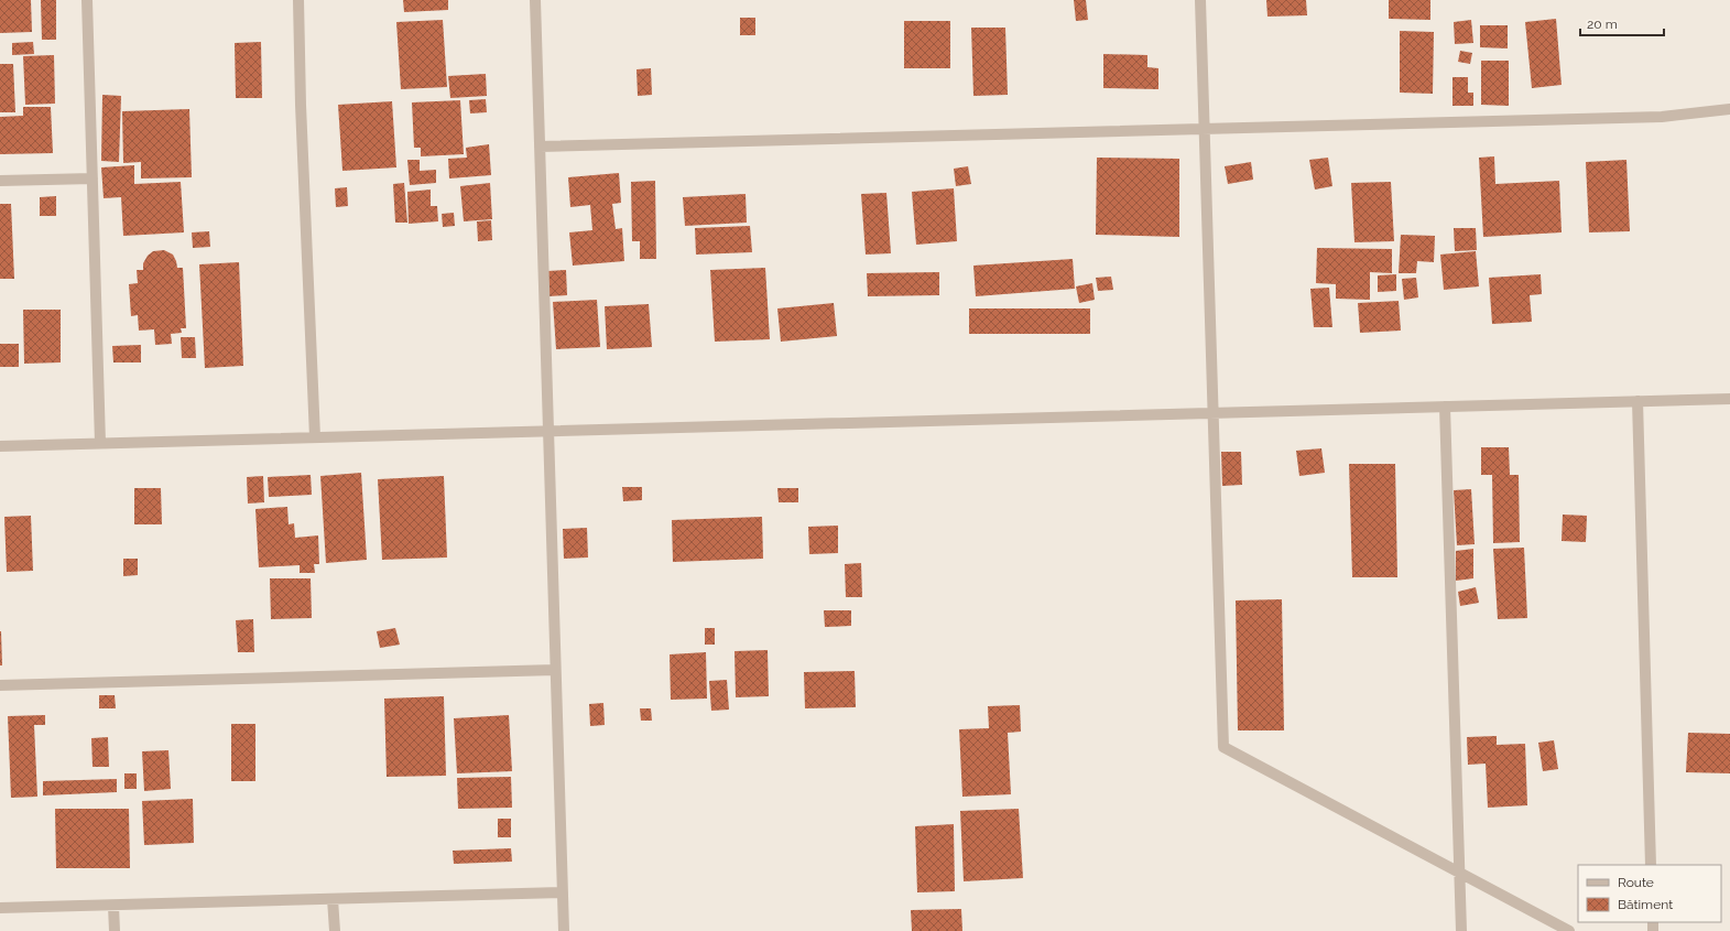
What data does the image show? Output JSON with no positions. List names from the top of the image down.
{
  "legend": ["Route", "Bâtiment"],
  "scale_bar": "20 m"
}
